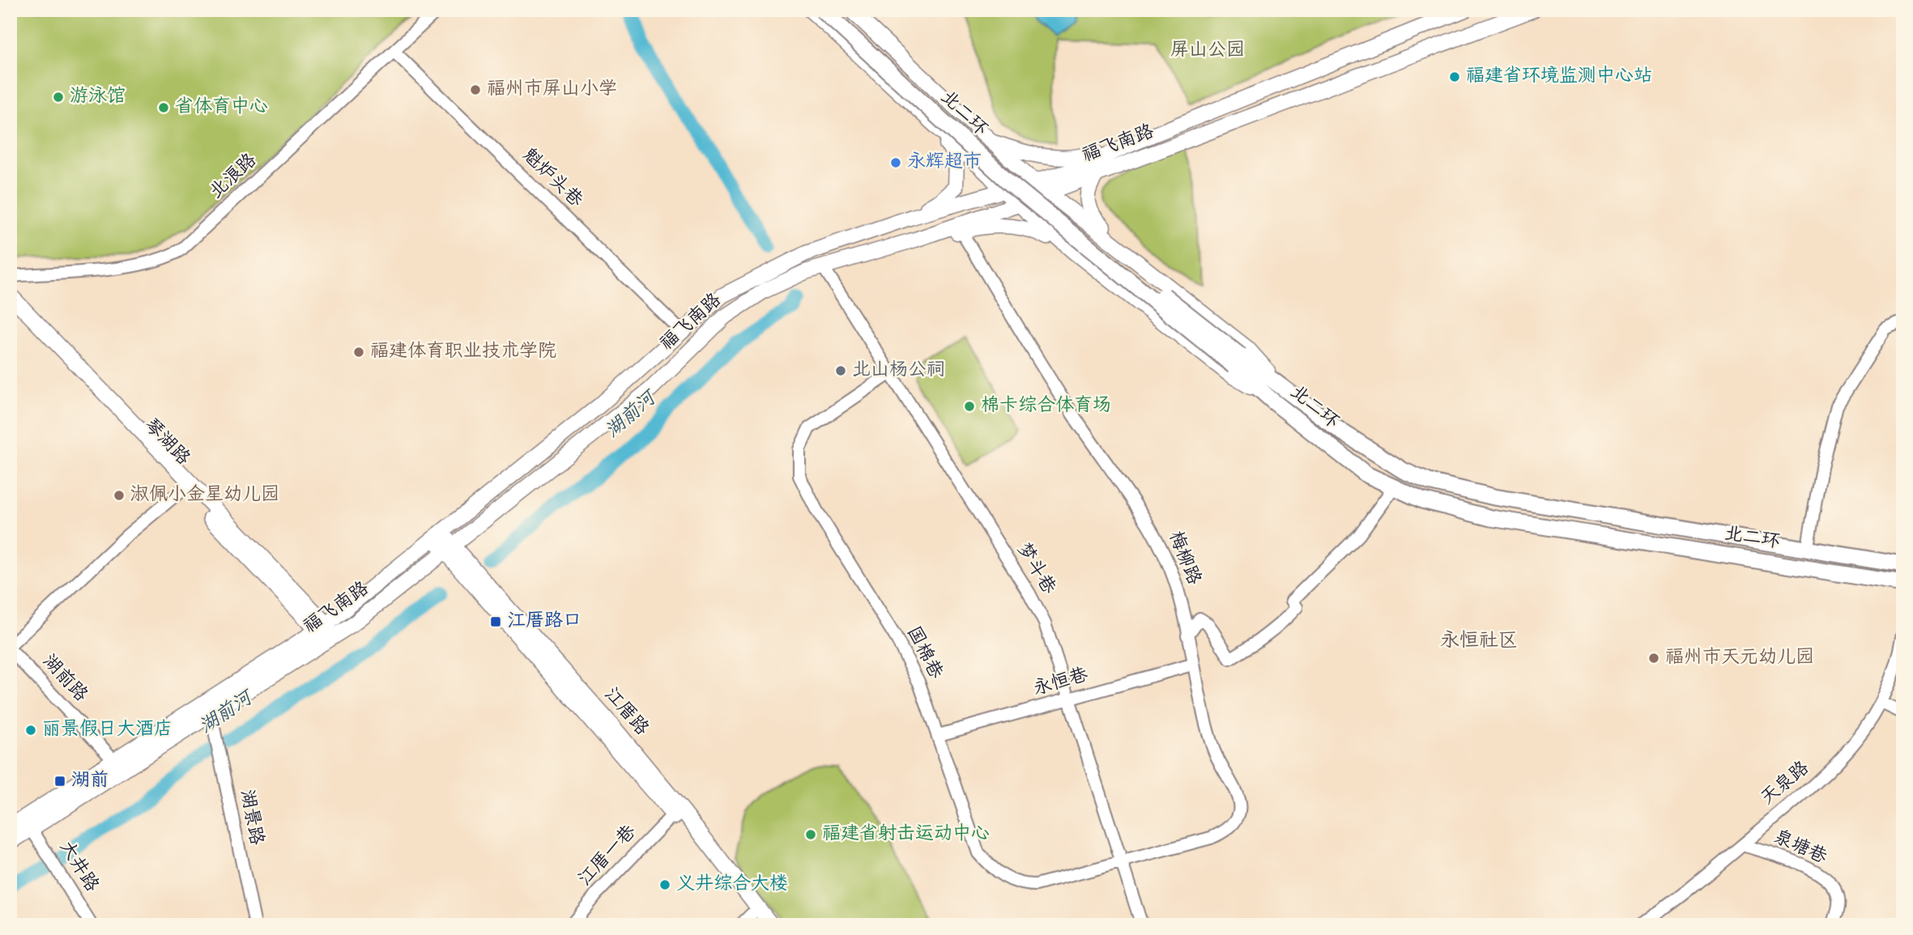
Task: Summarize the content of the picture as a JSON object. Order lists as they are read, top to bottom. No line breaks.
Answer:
{"streets":{"highway":["北二环"],"main road":["福飞南路","琴湖路","江厝路"],"street":["北浪路","魁炉头巷","梅柳路","梦斗巷","国棉巷","湖前路","永恒巷","天泉路","湖景路","泉塘巷","江厝一巷","大井路"]},"crossings":[["福飞南路","魁炉头巷"],["福飞南路","琴湖路"],["福飞南路","梦斗巷"],["福飞南路","湖前路"],["福飞南路","江厝路"],["福飞南路","湖景路"],["福飞南路","大井路"],["北浪路","魁炉头巷"],["梅柳路","梦斗巷"],["梅柳路","国棉巷"],["梅柳路","永恒巷"],["梦斗巷","国棉巷"],["梦斗巷","永恒巷"],["国棉巷","永恒巷"],["江厝路","江厝一巷"],["天泉路","泉塘巷"]],"districts":["永恒社区"],"water":["湖前河"],"parks":["屏山公园"],"places":{"other":["福建省环境监测中心站","福州市屏山小学","游泳馆","省体育中心","永辉超市","福建体育职业技术学院","北山杨公祠","棉卡综合体育场","淑佩小金星幼儿园","福州市天元幼儿园","丽景假日大酒店","福建省射击运动中心","义井综合大楼"],"transit":["江厝路口","湖前"]}}
